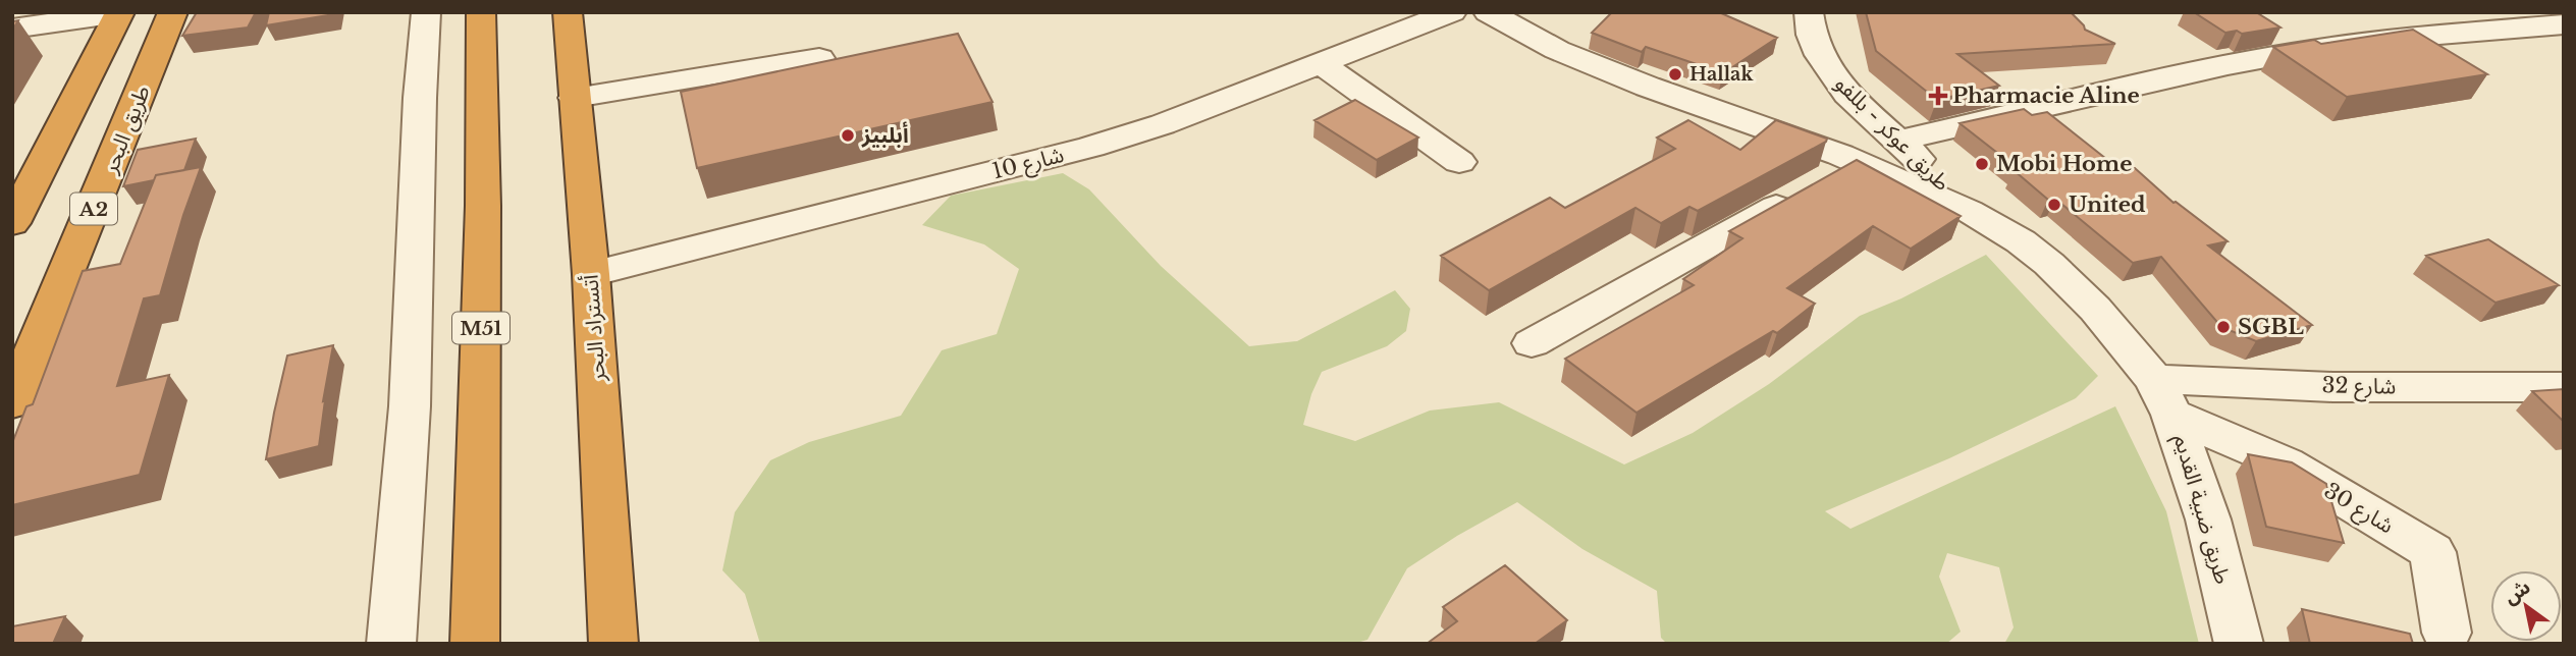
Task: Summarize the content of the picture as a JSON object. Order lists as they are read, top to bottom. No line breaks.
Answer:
{"streets":{"highway":["طريق البحر","A2","M51","أتستراد البحر"],"street":["طريق عوكر - بللفو","شارع 10","شارع 32","شارع 30","طريق ضبية القديم"]},"crossings":[["شارع 10","أتستراد البحر"],["شارع 32","شارع 30"],["شارع 32","طريق ضبية القديم"],["شارع 30","طريق ضبية القديم"]],"places":{"other":["Hallak","أبلبيز","Mobi Home","United","SGBL"],"health":["Pharmacie Aline"]},"north":"top left"}
